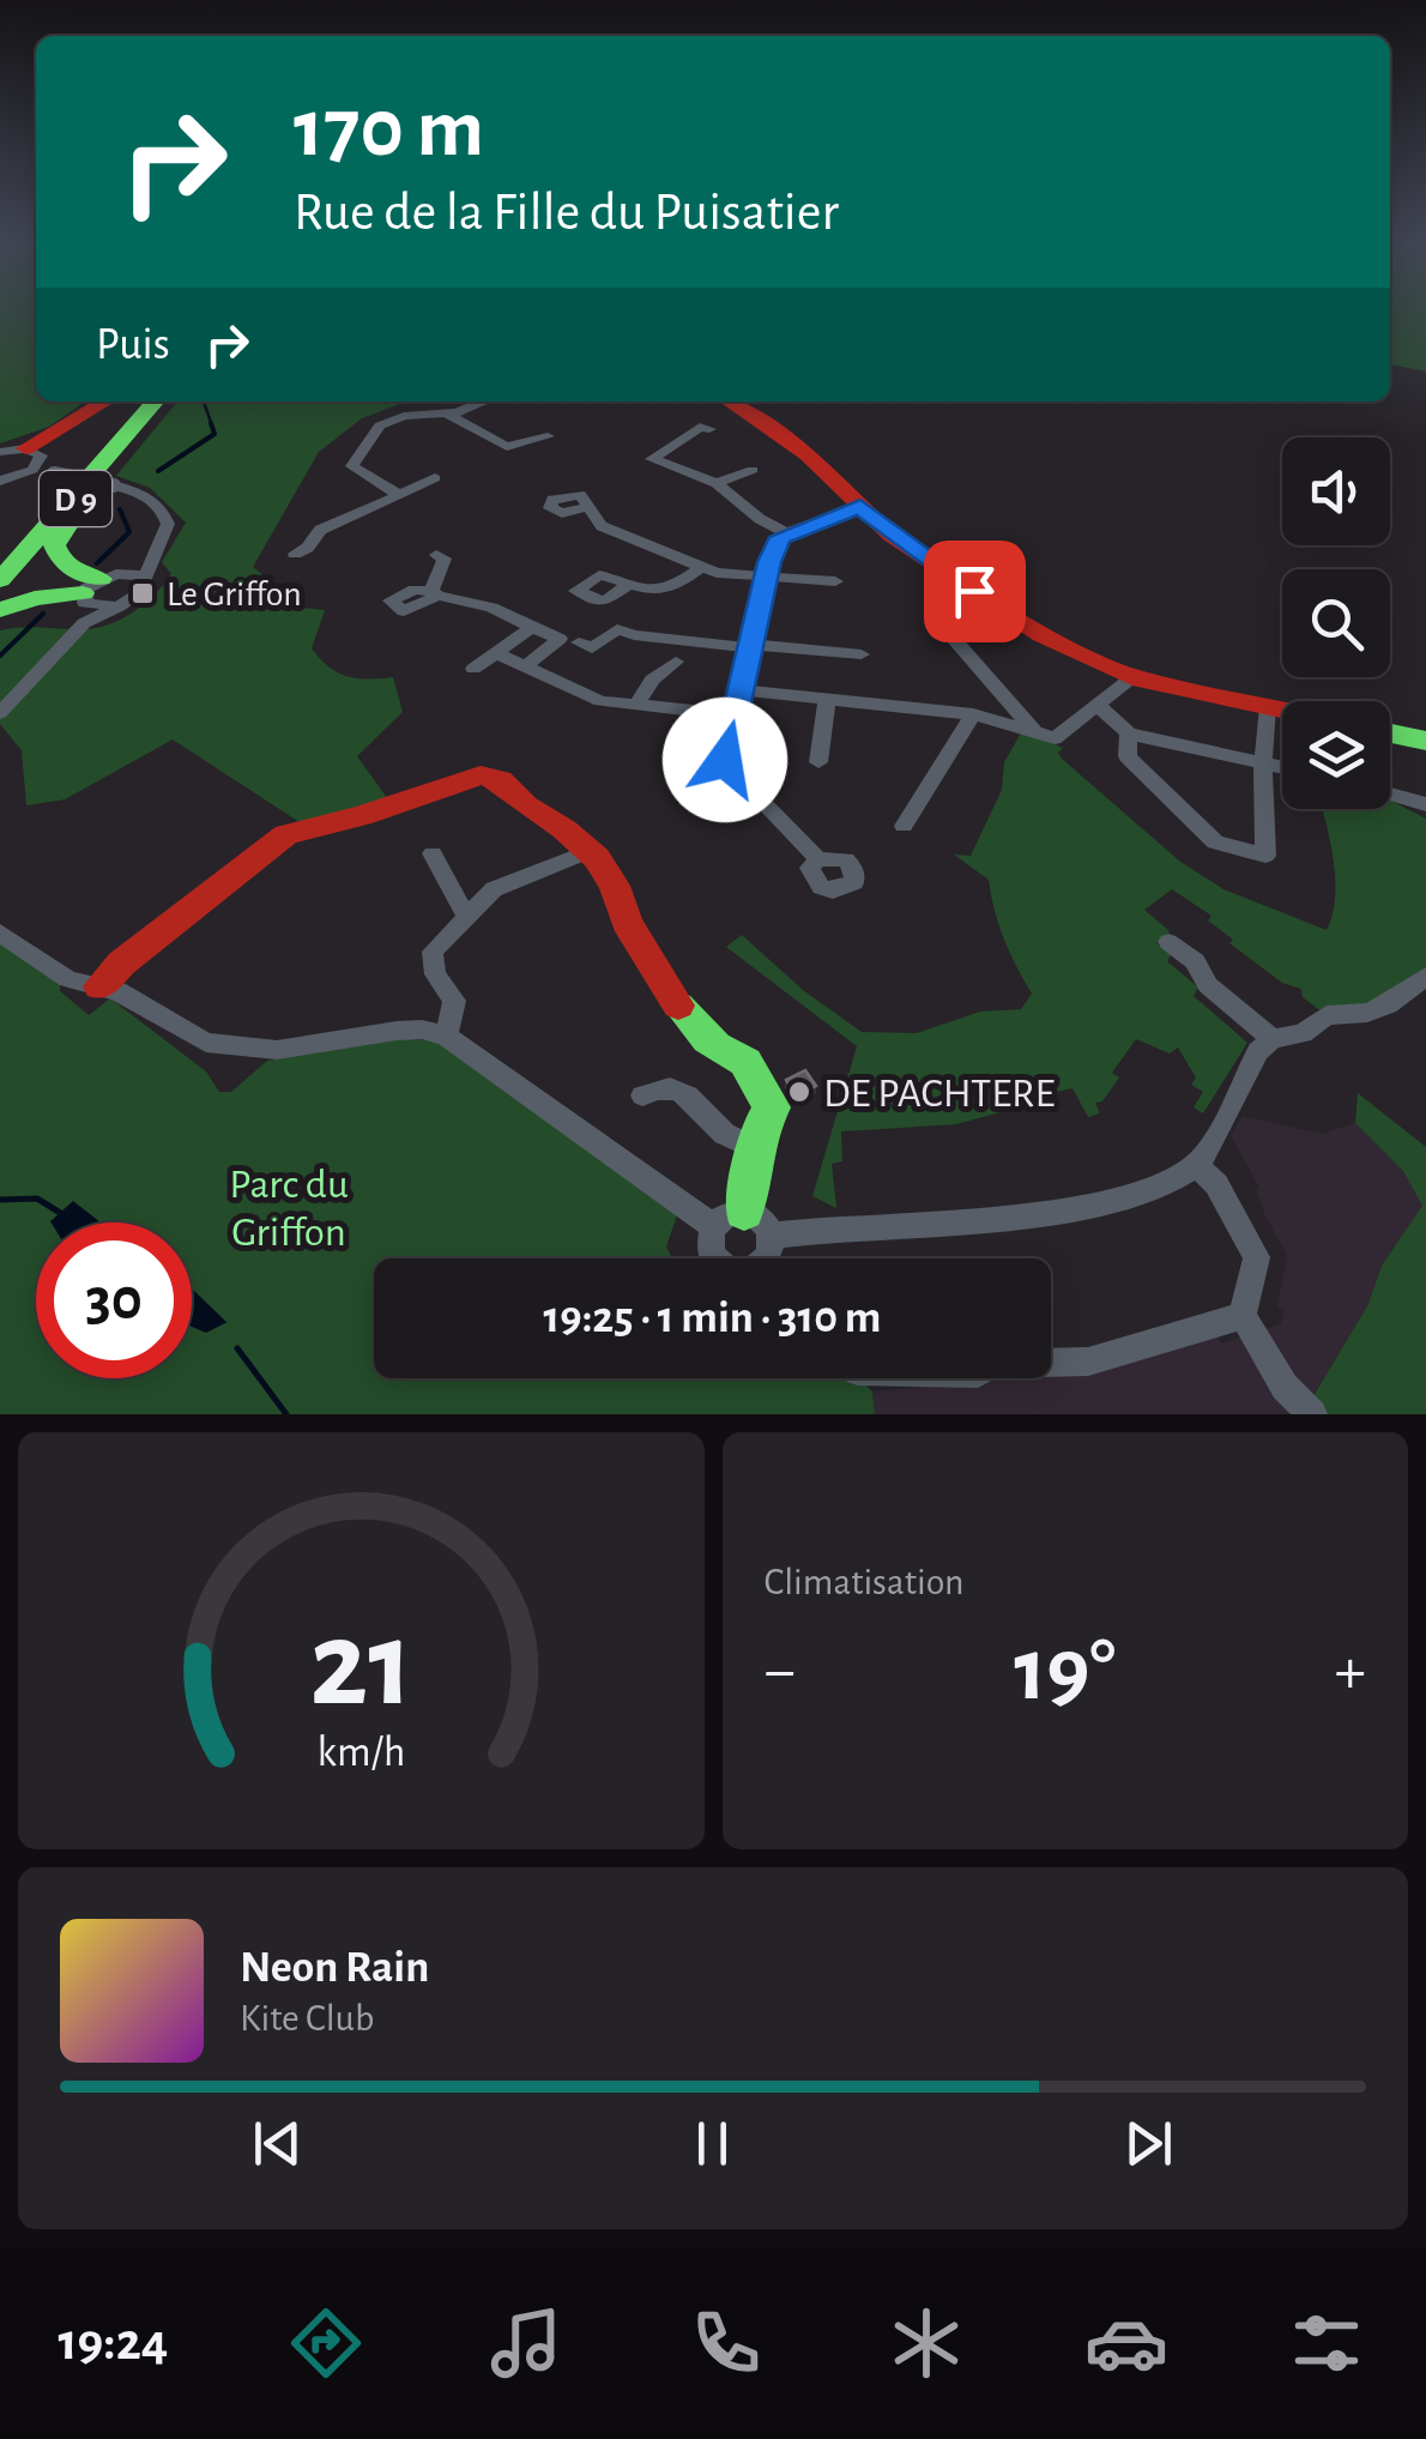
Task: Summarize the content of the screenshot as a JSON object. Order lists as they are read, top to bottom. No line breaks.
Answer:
{"streets":{"main road":["D 9"]},"parks":["Parc du Griffon"],"places":{"transit":["Le Griffon"],"other":["DE PACHTERE"]},"page":{"turn":["170 m","Rue de la Fille du Puisatier"],"then":"Puis","limit":"30","trip":"19:25 · 1 min · 310 m","tile":"Climatisation","heat":["−","19°","+"],"song":["Neon Rain","Kite Club"],"tabs":"19:24","gauge":["21","km/h"]}}
